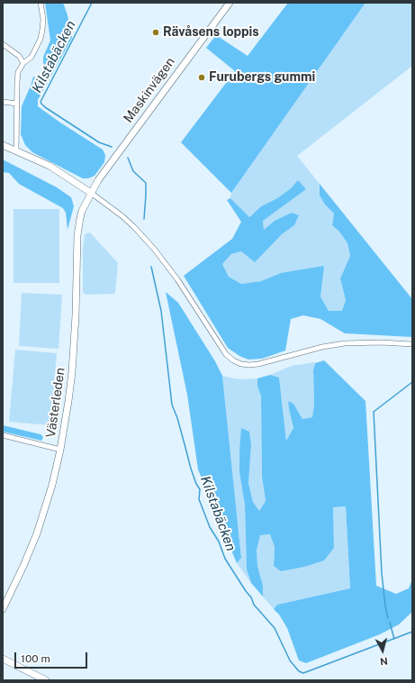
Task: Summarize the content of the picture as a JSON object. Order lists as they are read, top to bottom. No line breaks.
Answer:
{"streets":{"street":["Maskinvägen","Västerleden"]},"crossings":[["Maskinvägen","Västerleden"]],"water":["Kilstabäcken"],"places":["Rävåsens loppis","Furubergs gummi"],"scale_bar":"100 m","north":"bottom"}
